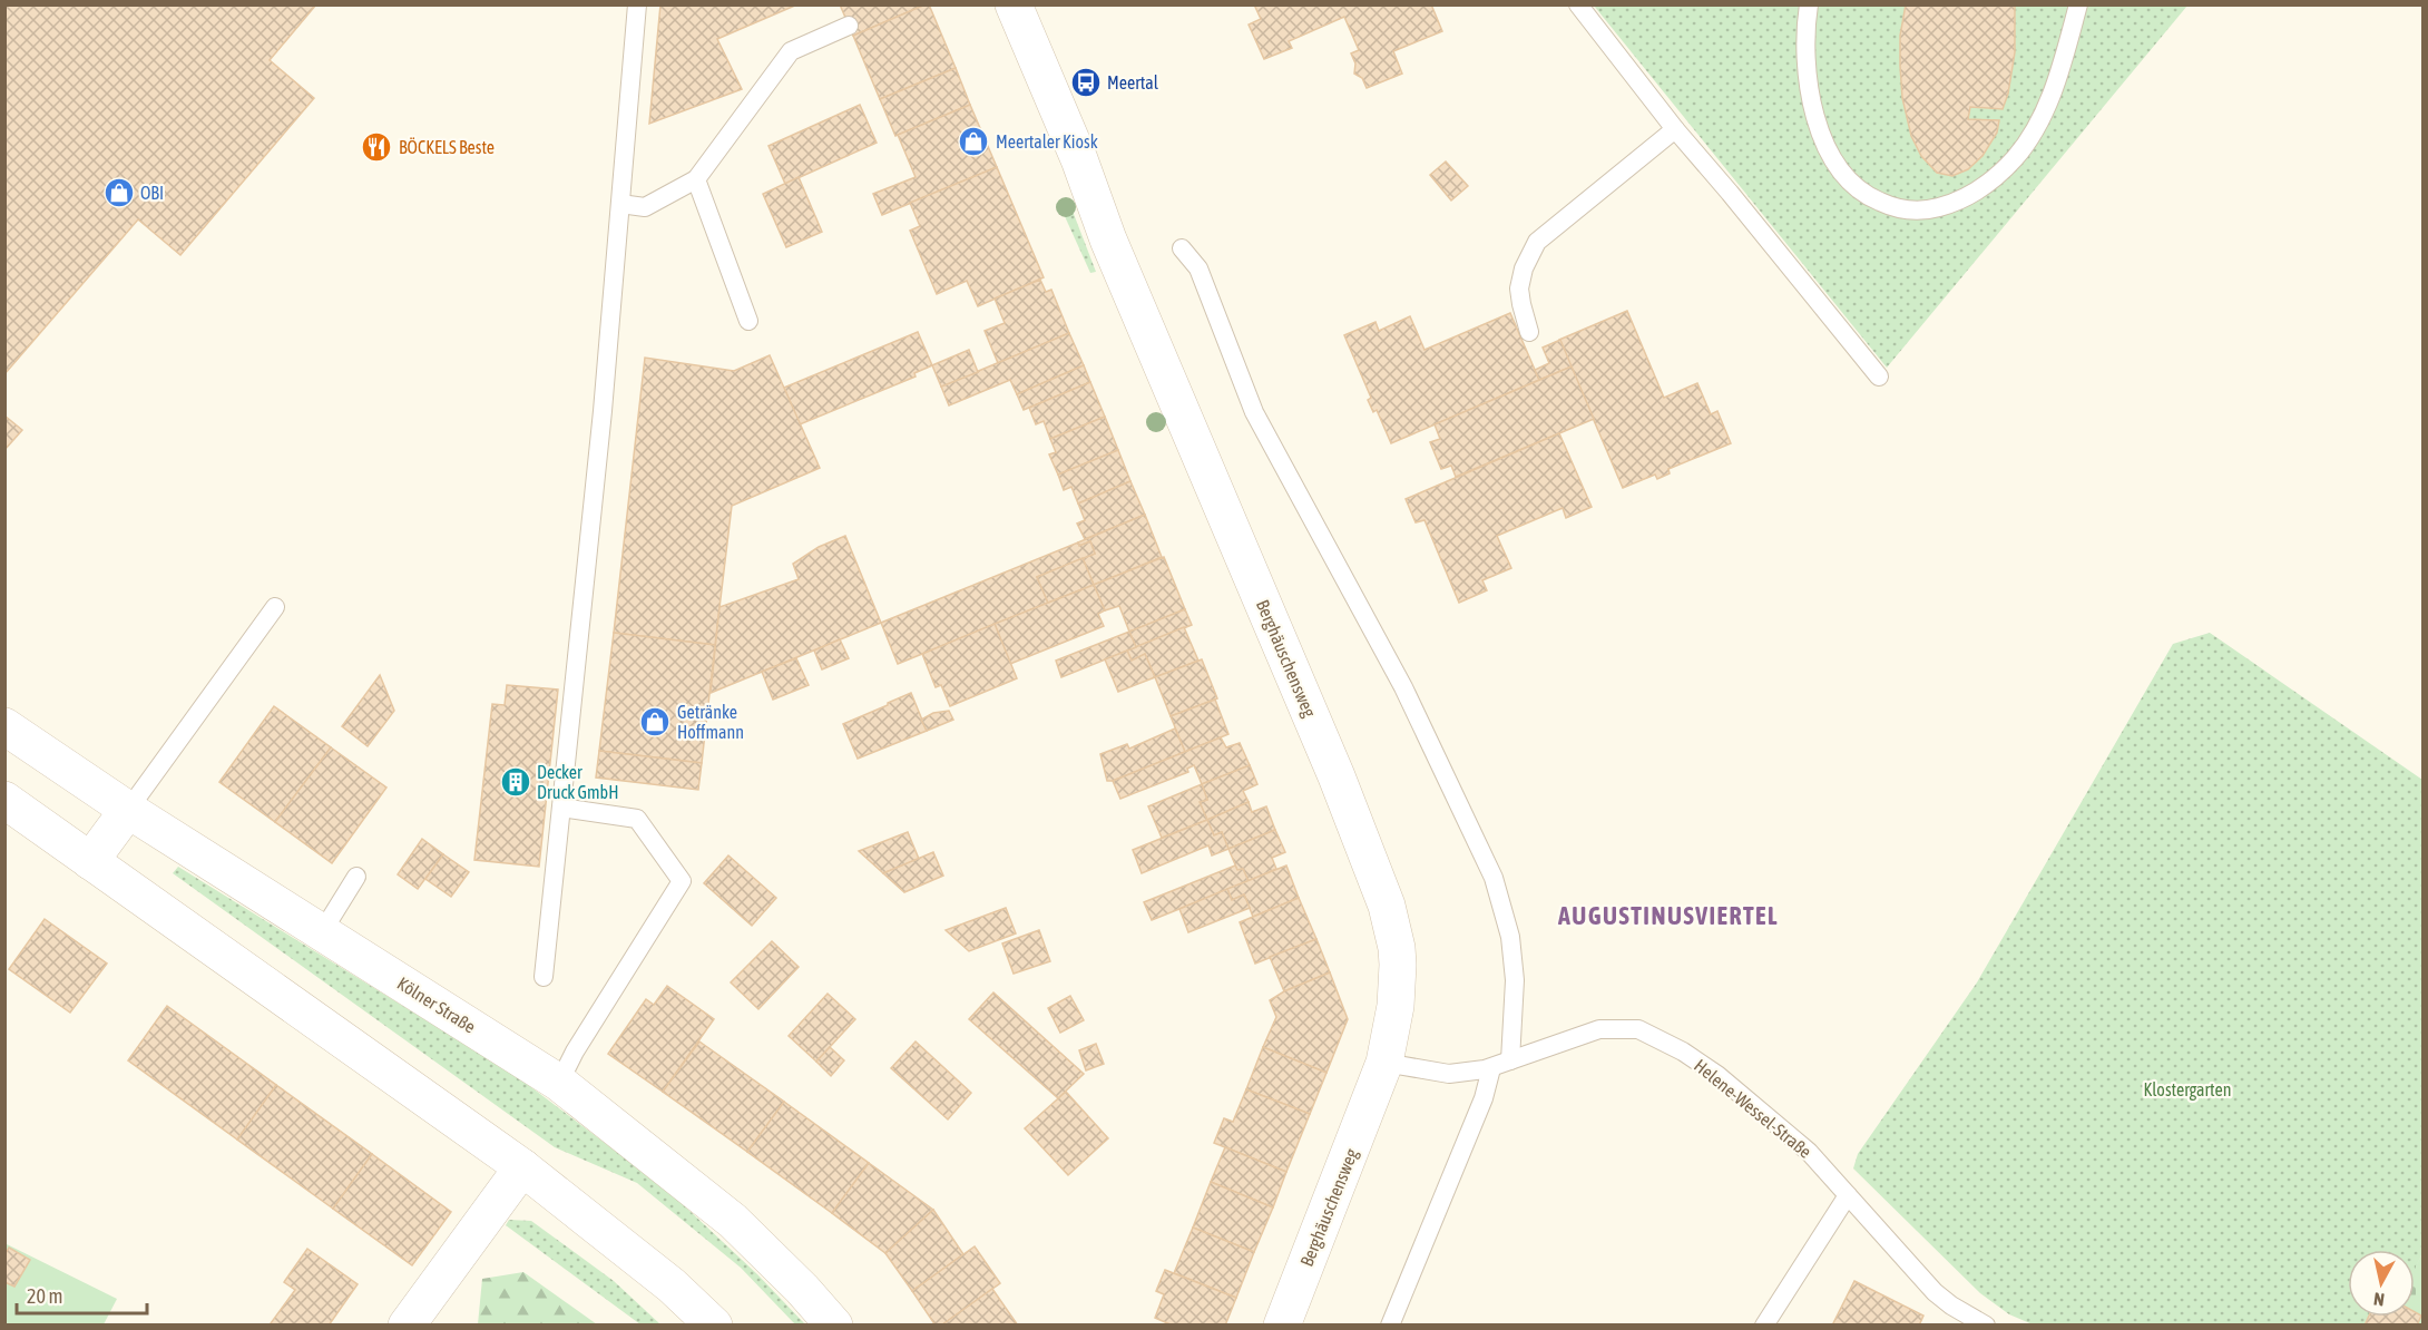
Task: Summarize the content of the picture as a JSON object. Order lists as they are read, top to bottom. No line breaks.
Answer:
{"streets":{"main road":["Berghäuschensweg","Kölner Straße"],"lane":["Helene-Wessel-Straße"]},"crossings":[["Berghäuschensweg","Helene-Wessel-Straße"]],"districts":["AUGUSTINUSVIERTEL"],"parks":["Klostergarten"],"places":{"bus stop":["Meertal"],"shop":["Meertaler Kiosk","OBI","Getränke Hoffmann"],"restaurant":["BÖCKELS Beste"],"building":["Decker Druck GmbH"]},"scale_bar":"20 m","north":"bottom"}
